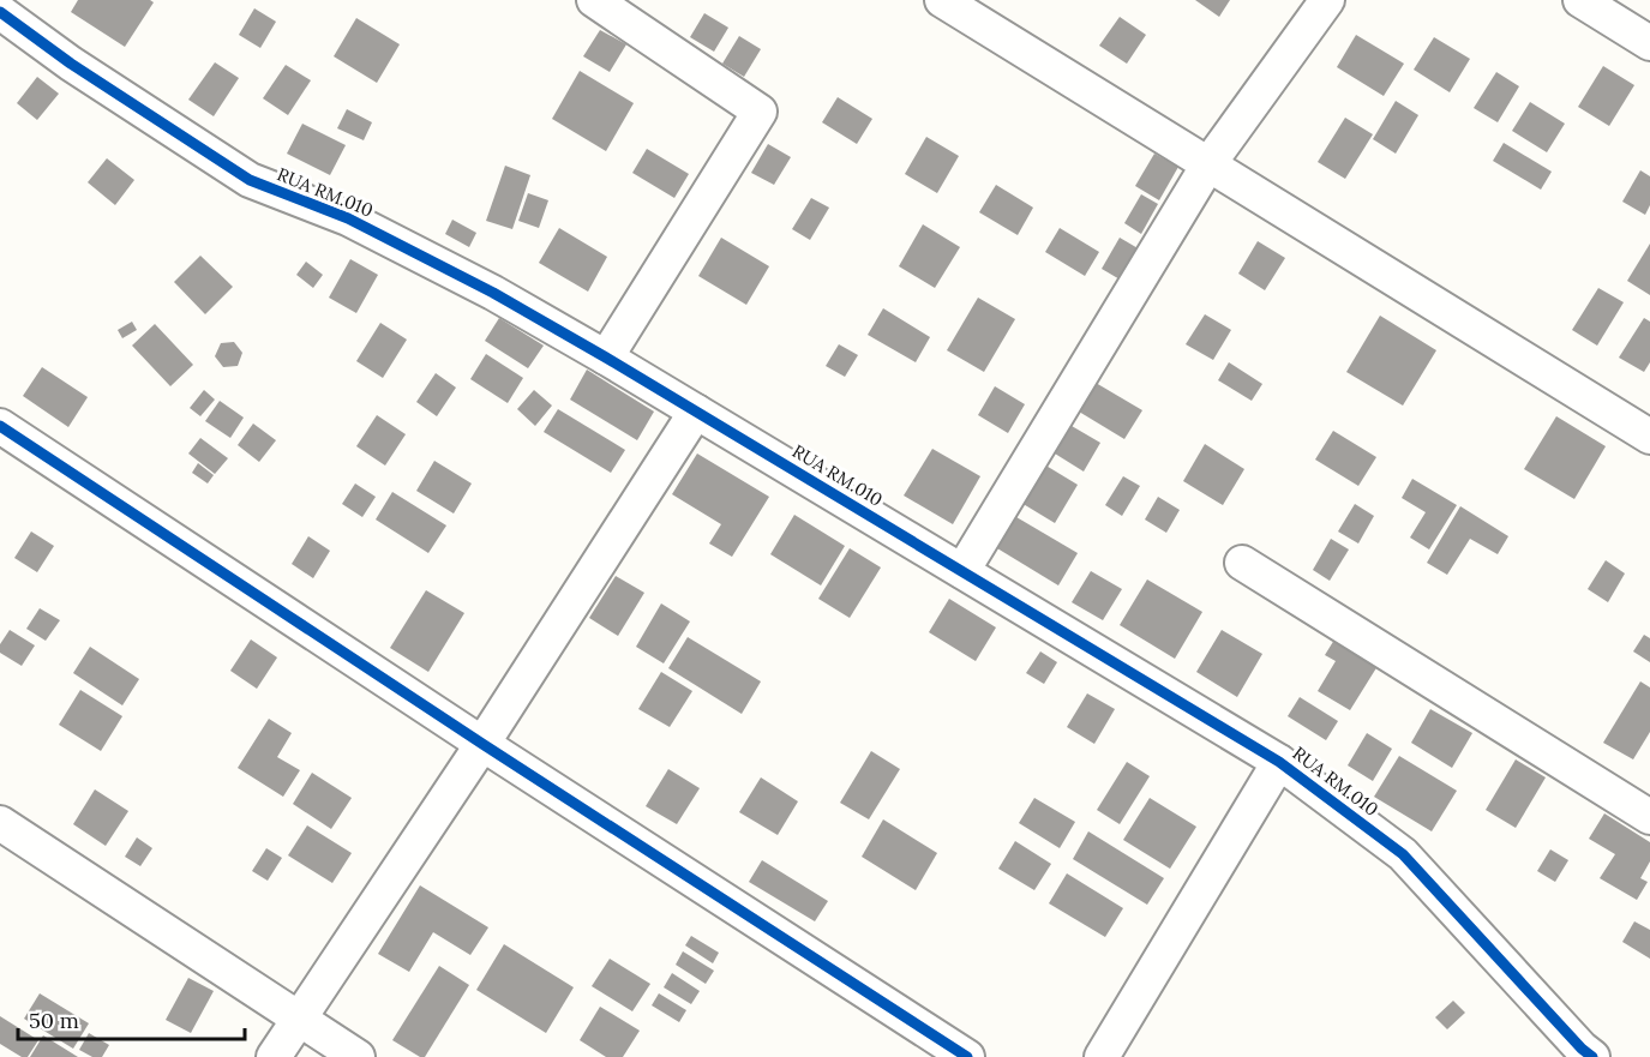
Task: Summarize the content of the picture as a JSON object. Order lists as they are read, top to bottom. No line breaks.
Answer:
{"streets":{"street":["RUA RM.010"]},"scale_bar":"50 m"}
